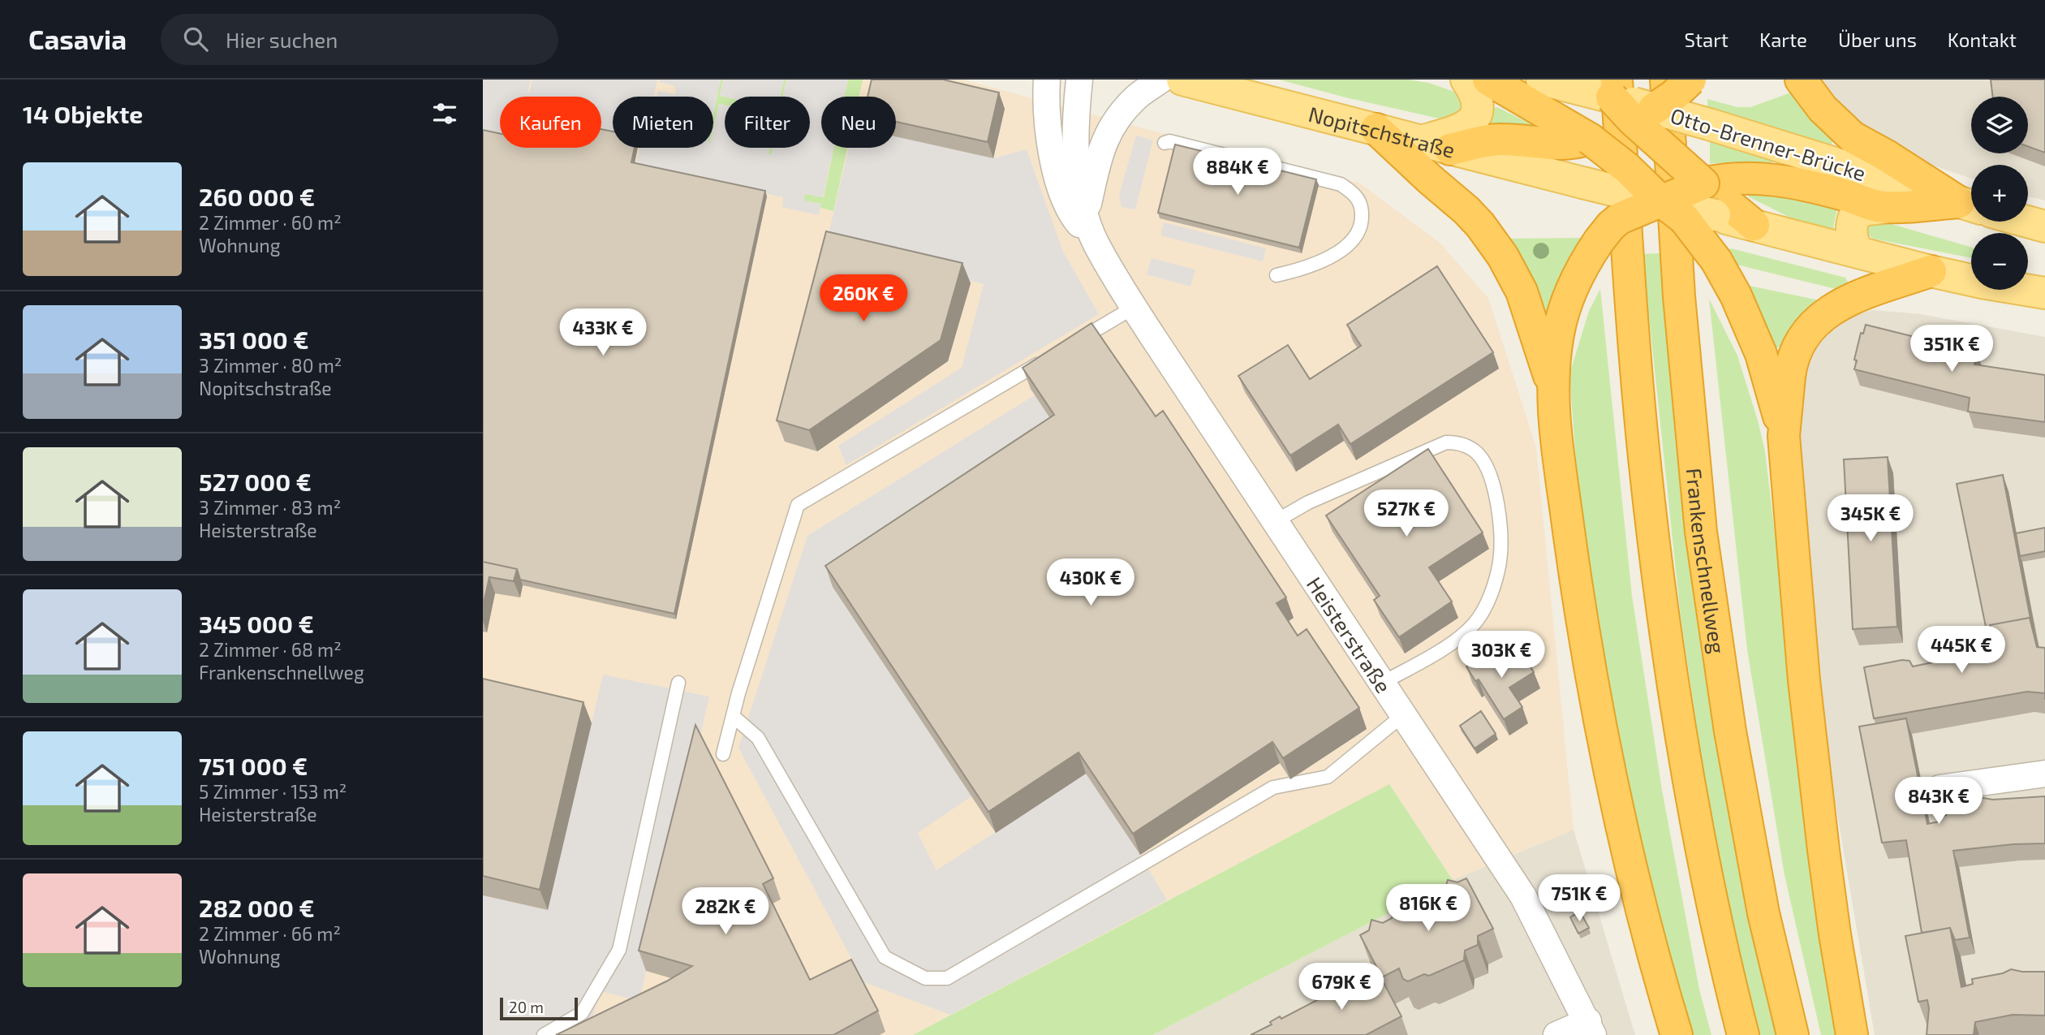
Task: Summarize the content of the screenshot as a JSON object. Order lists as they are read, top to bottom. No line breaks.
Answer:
{"streets":{"highway":["Frankenschnellweg"],"main road":["Nopitschstraße","Otto-Brenner-Brücke"],"street":["Heisterstraße"]},"scale_bar":"20 m","page":{"header":"Casavia","search":"Hier suchen","nav":["Start","Karte","Über uns","Kontakt"],"heading":"14 Objekte","map_buttons":["+","−"],"chip":["Kaufen","Mieten","Filter","Neu"],"list":[{"name":"260 000 €","note":"2 Zimmer · 60 m² · Wohnung"},{"name":"351 000 €","note":"3 Zimmer · 80 m² · Nopitschstraße"},{"name":"527 000 €","note":"3 Zimmer · 83 m² · Heisterstraße"},{"name":"345 000 €","note":"2 Zimmer · 68 m² · Frankenschnellweg"},{"name":"751 000 €","note":"5 Zimmer · 153 m² · Heisterstraße"},{"name":"282 000 €","note":"2 Zimmer · 66 m² · Wohnung"}],"price":["884K €","260K €","433K €","351K €","527K €","345K €","430K €","445K €","303K €","843K €","751K €","816K €","282K €","679K €"],"scale":"20 m"}}
